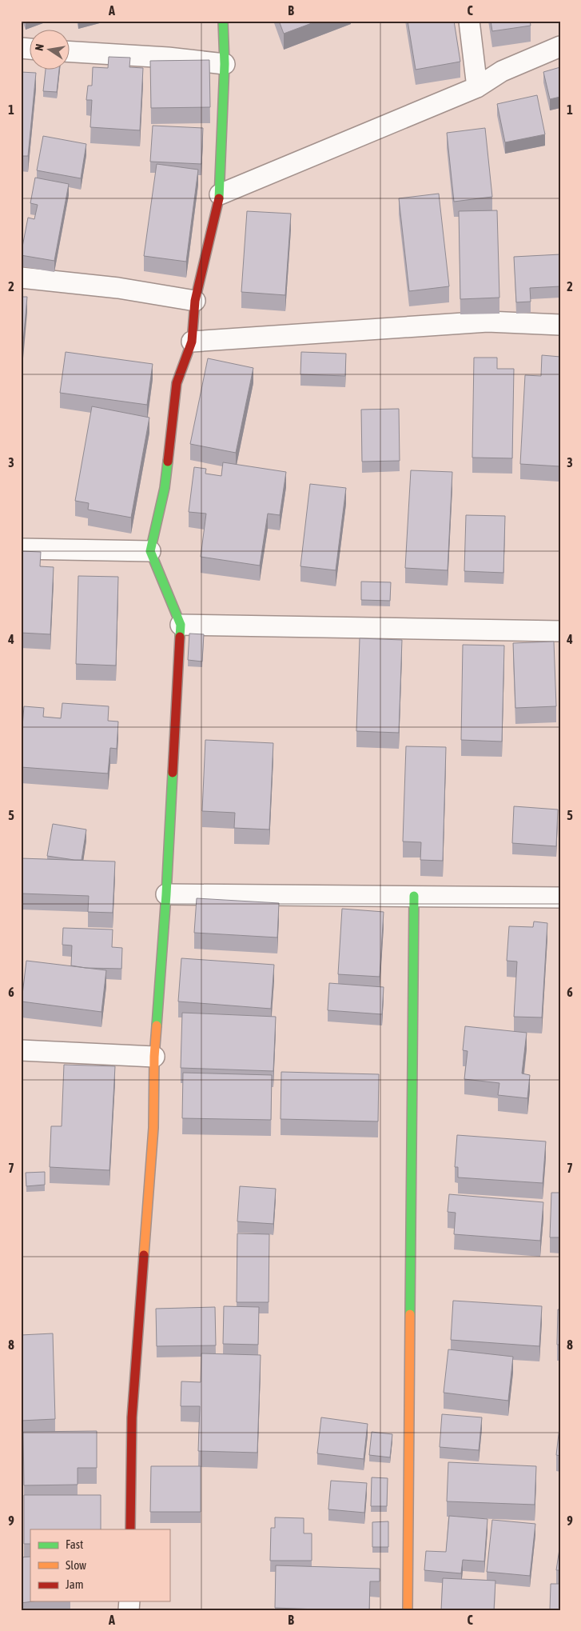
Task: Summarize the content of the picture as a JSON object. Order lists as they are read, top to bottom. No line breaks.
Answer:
{"legend":["Fast","Slow","Jam"],"north":"left","grid":{"columns":["A","B","C"],"rows":["1","2","3","4","5","6","7","8","9"]}}
